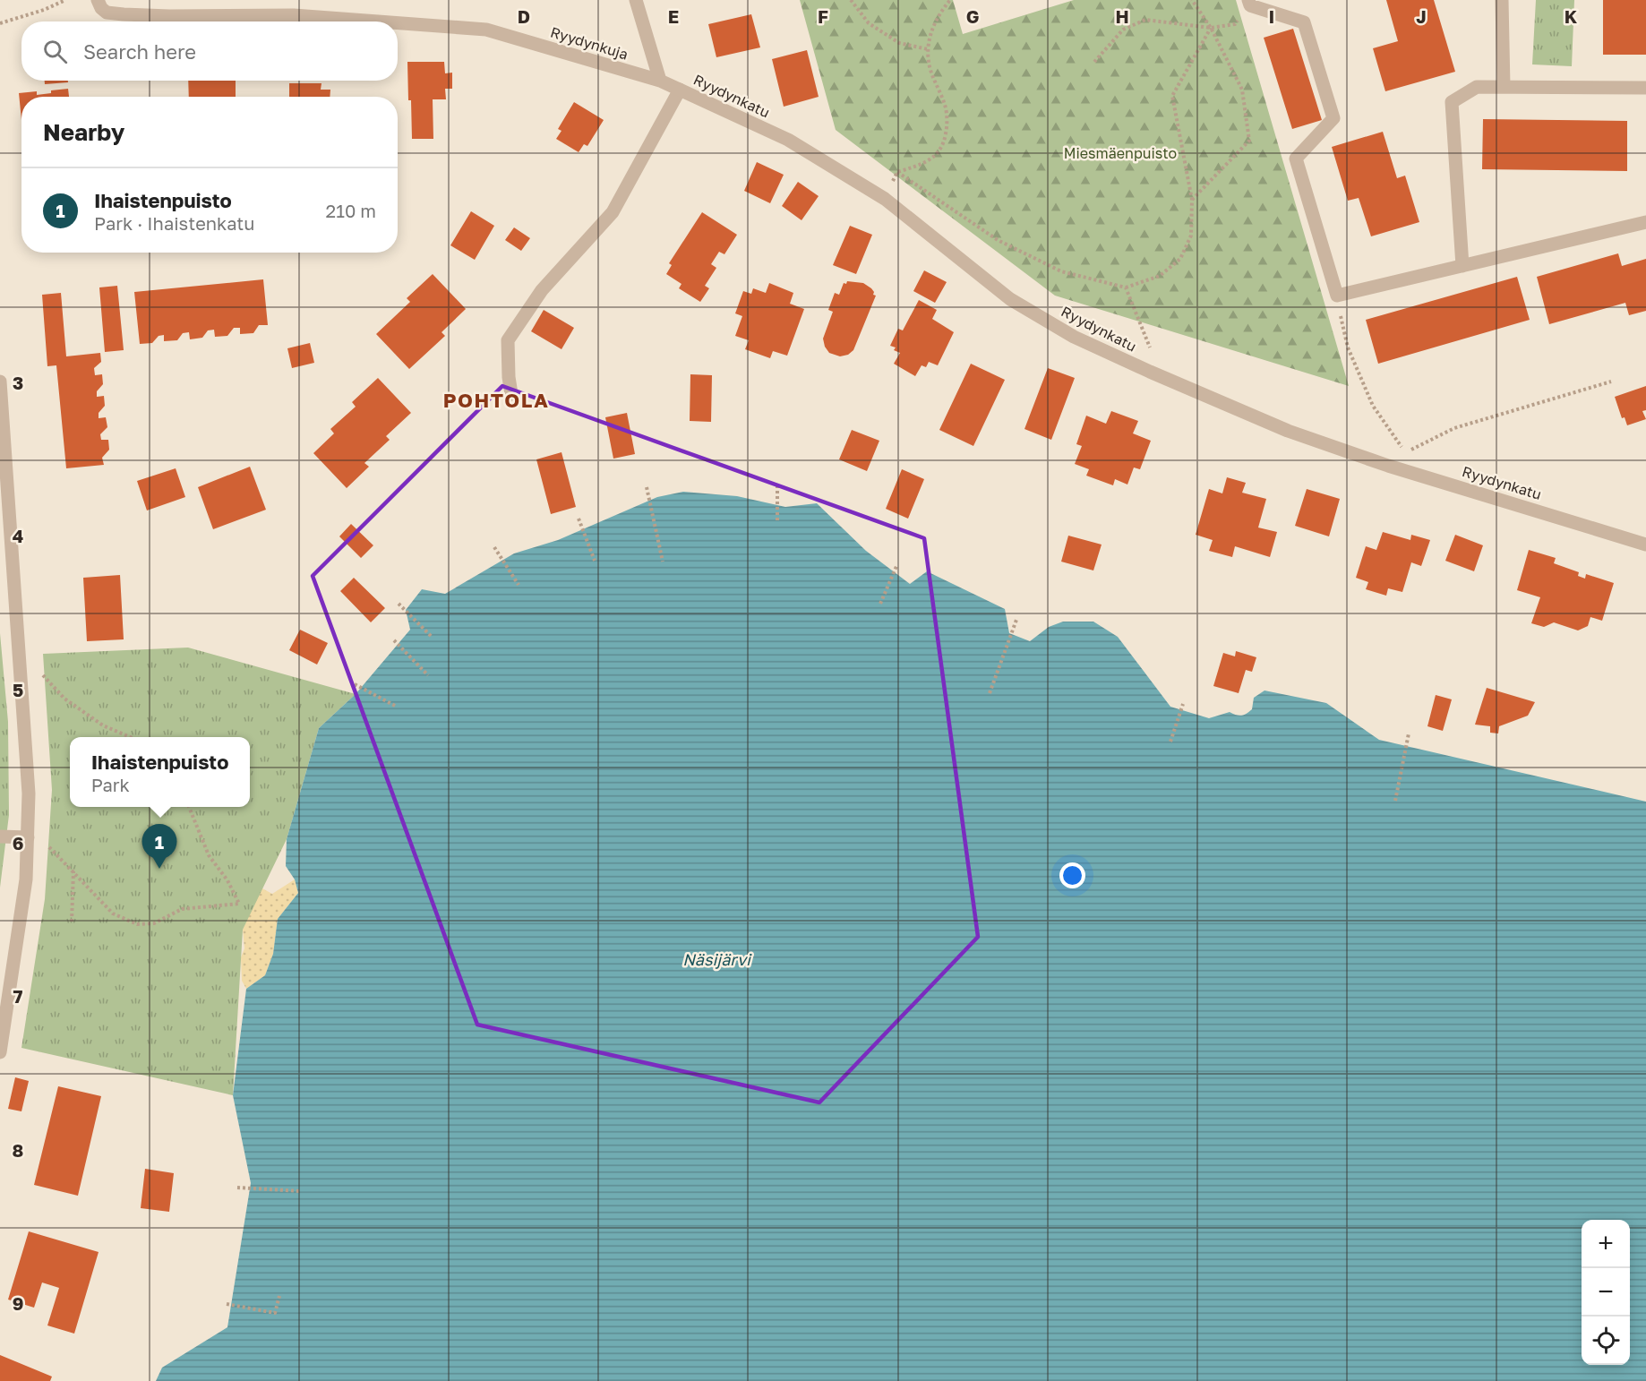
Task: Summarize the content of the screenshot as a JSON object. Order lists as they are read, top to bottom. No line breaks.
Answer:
{"streets":{"street":["Ryydynkuja","Ryydynkatu"]},"crossings":[["Ryydynkuja","Ryydynkatu"]],"districts":["POHTOLA"],"water":["Näsijärvi"],"parks":["Miesmäenpuisto"],"page":{"search":"Search here","heading":"Nearby","list":[{"mark":"1","name":"Ihaistenpuisto","note":"Park · Ihaistenkatu","value":"210 m"}],"popup":["Ihaistenpuisto","Park"],"pins":"1","map_buttons":["+","−"]},"grid":{"columns":["D","E","F","G","H","I","J","K"],"rows":["3","4","5","6","7","8","9"]}}
